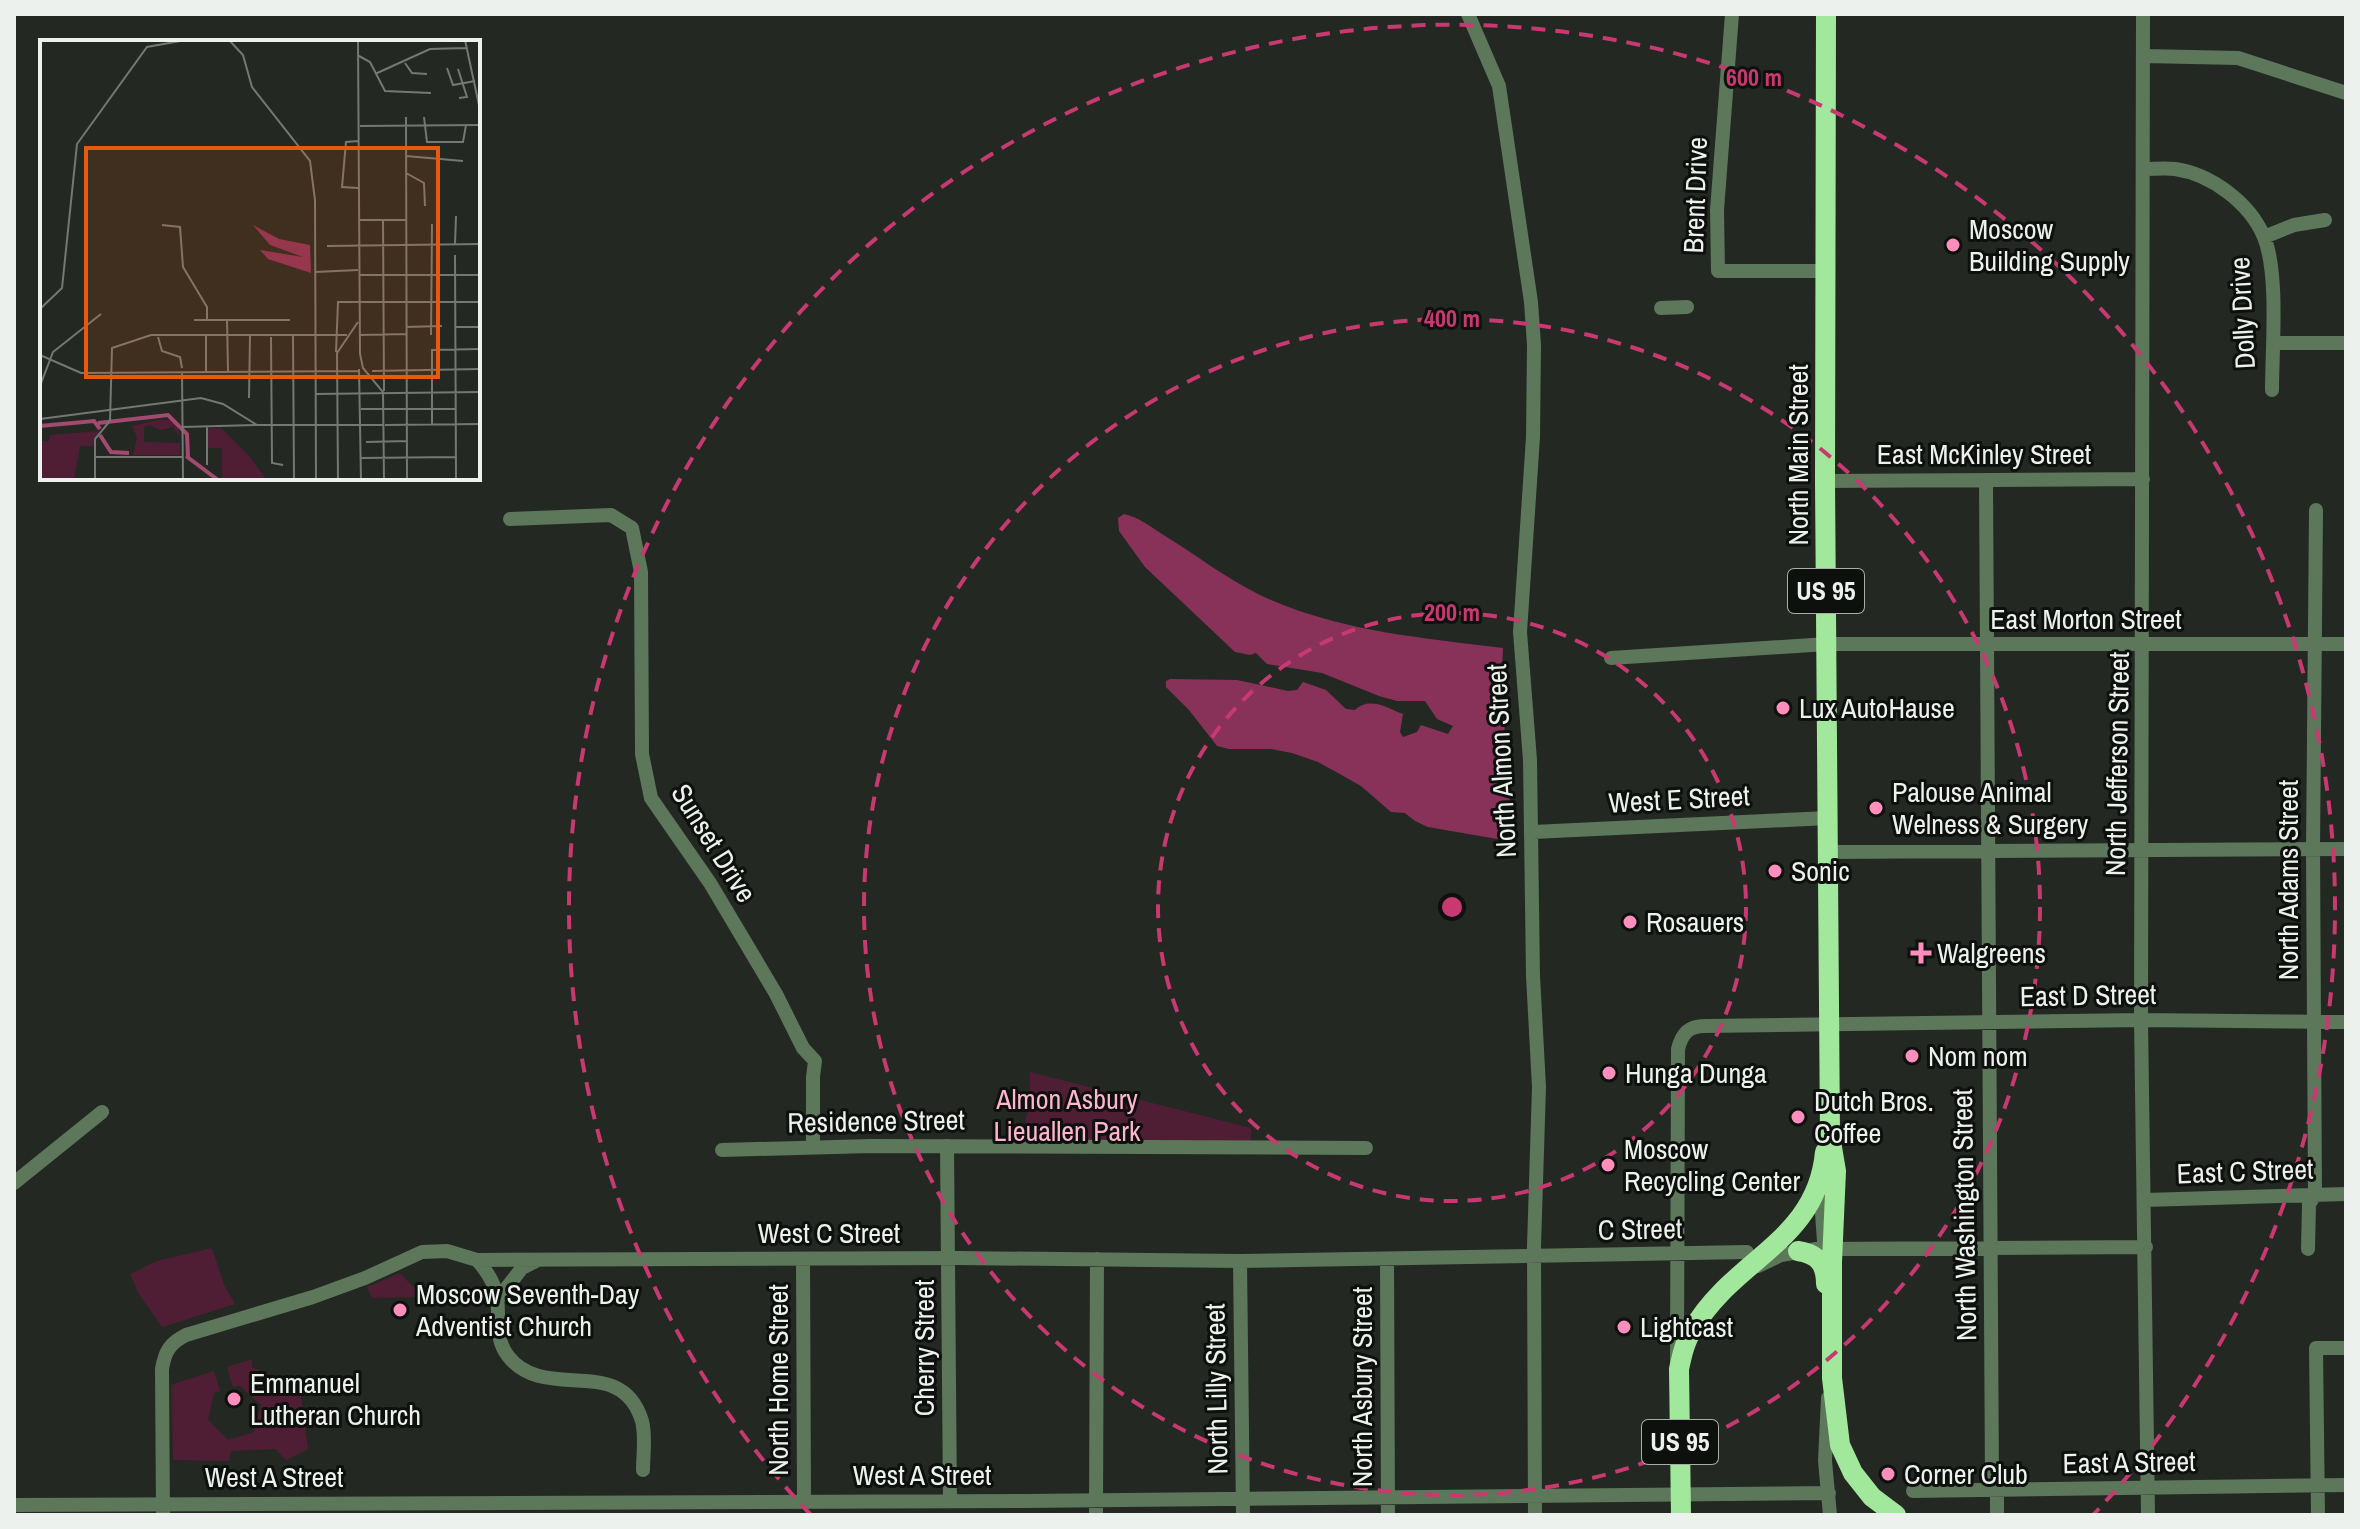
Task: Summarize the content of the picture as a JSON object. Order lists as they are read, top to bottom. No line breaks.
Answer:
{"streets":{"highway":["North Main Street","US 95"],"street":["Brent Drive","Dolly Drive","East McKinley Street","East Morton Street","North Almon Street","North Jefferson Street","West E Street","Sunset Drive","North Adams Street","East D Street","Residence Street","East C Street","North Washington Street","C Street","West C Street","Cherry Street","North Home Street","North Asbury Street","North Lilly Street","East A Street","West A Street"]},"crossings":[["Brent Drive","North Main Street"],["Dolly Drive","North Jefferson Street"],["East McKinley Street","North Main Street"],["East McKinley Street","North Jefferson Street"],["East McKinley Street","North Washington Street"],["North Main Street","US 95"],["North Main Street","East Morton Street"],["North Main Street","West E Street"],["North Main Street","East D Street"],["North Main Street","West A Street"],["US 95","West A Street"],["East Morton Street","North Jefferson Street"],["East Morton Street","North Adams Street"],["East Morton Street","North Washington Street"],["North Almon Street","West E Street"],["North Almon Street","C Street"],["North Almon Street","West C Street"],["North Almon Street","West A Street"],["North Jefferson Street","East D Street"],["North Jefferson Street","East C Street"],["North Jefferson Street","East A Street"],["Sunset Drive","Residence Street"],["North Adams Street","East D Street"],["North Adams Street","East C Street"],["East D Street","North Washington Street"],["East D Street","C Street"],["Residence Street","Cherry Street"],["North Washington Street","East A Street"],["C Street","West C Street"],["West C Street","Cherry Street"],["West C Street","North Home Street"],["West C Street","North Asbury Street"],["West C Street","North Lilly Street"],["West C Street","West A Street"],["Cherry Street","West A Street"],["North Home Street","West A Street"],["North Asbury Street","West A Street"],["North Lilly Street","West A Street"]],"parks":["Almon Asbury Lieuallen Park"],"places":{"other":["Moscow Building Supply","Lux AutoHause","Palouse Animal Welness & Surgery","Sonic","Rosauers","Nom nom","Hunga Dunga","Dutch Bros. Coffee","Moscow Recycling Center","Moscow Seventh-Day Adventist Church","Lightcast","Emmanuel Lutheran Church","Corner Club"],"health":["Walgreens"]},"rings":["600 m","400 m","200 m"]}
